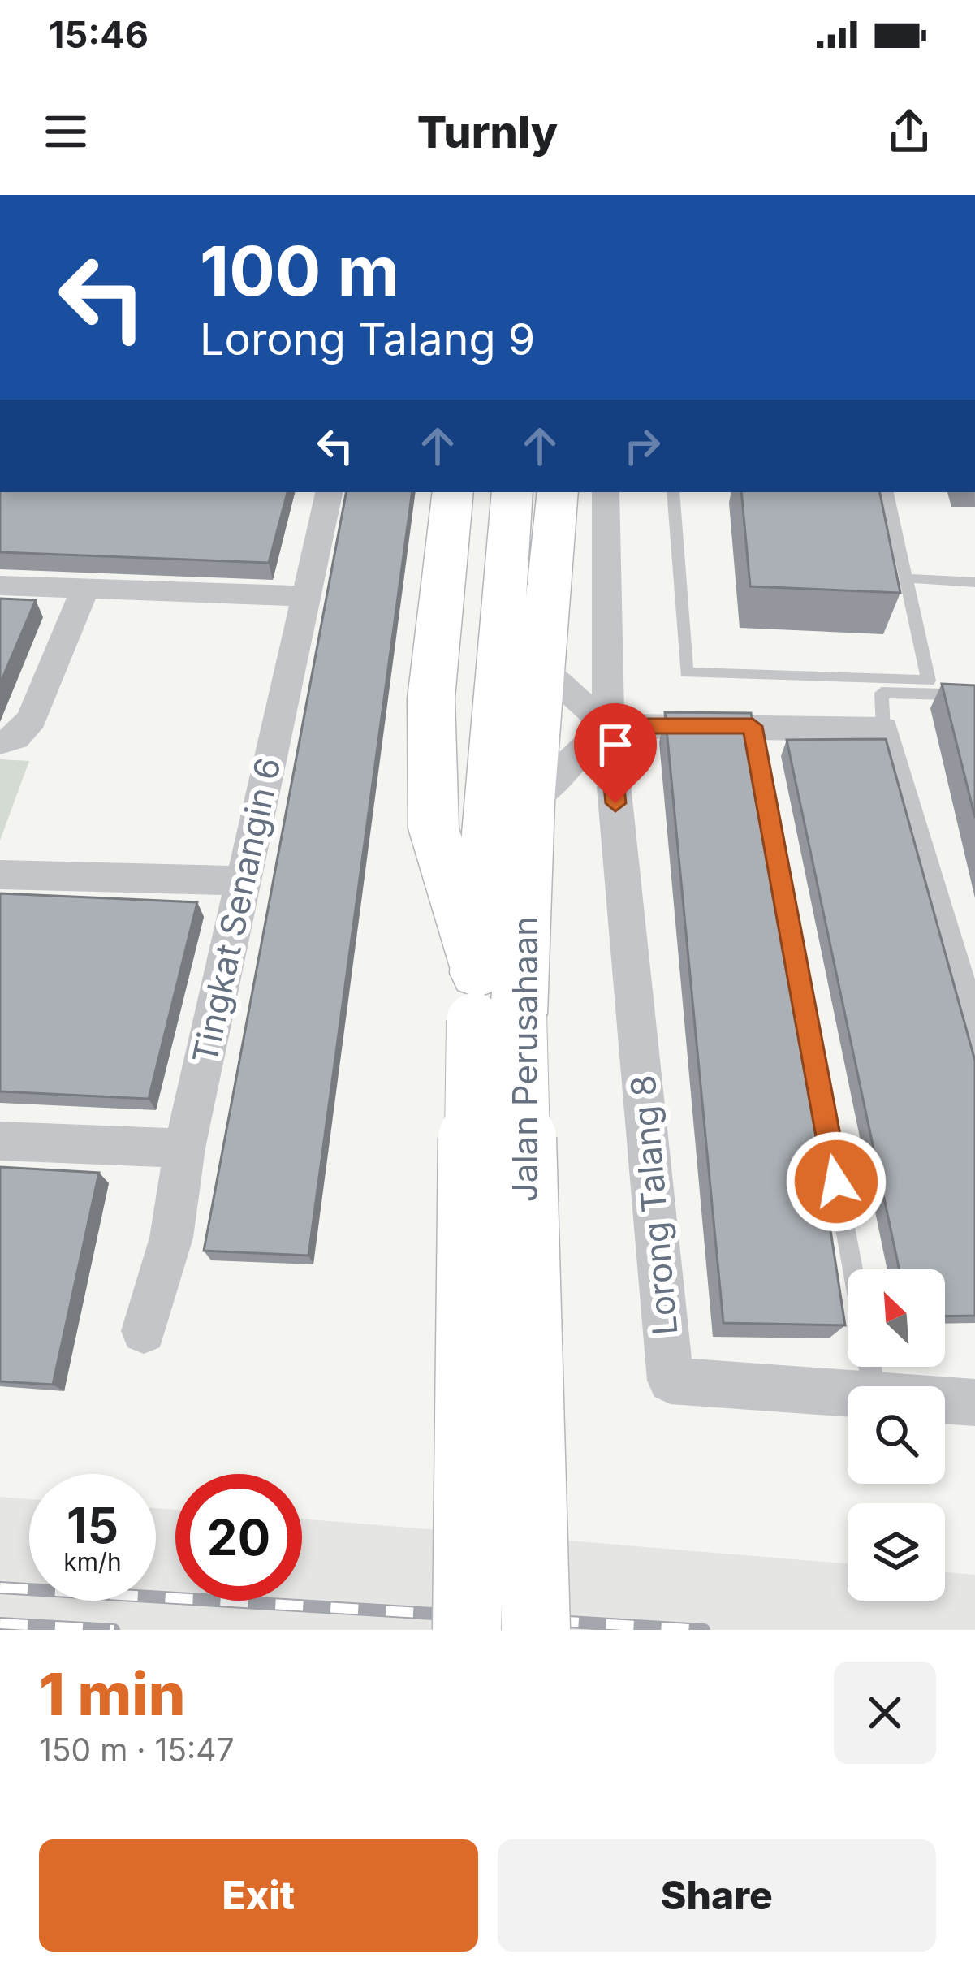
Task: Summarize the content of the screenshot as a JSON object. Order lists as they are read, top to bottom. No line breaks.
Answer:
{"streets":{"main road":["Jalan Perusahaan"],"street":["Tingkat Senangin 6","Lorong Talang 8"]},"north":"top left","page":{"status":"15:46","header":"Turnly","turn":["100 m","Lorong Talang 9"],"speed":"15 km/h","limit":"20","heading":["1 min","150 m · 15:47"],"buttons":["Exit","Share"]}}
